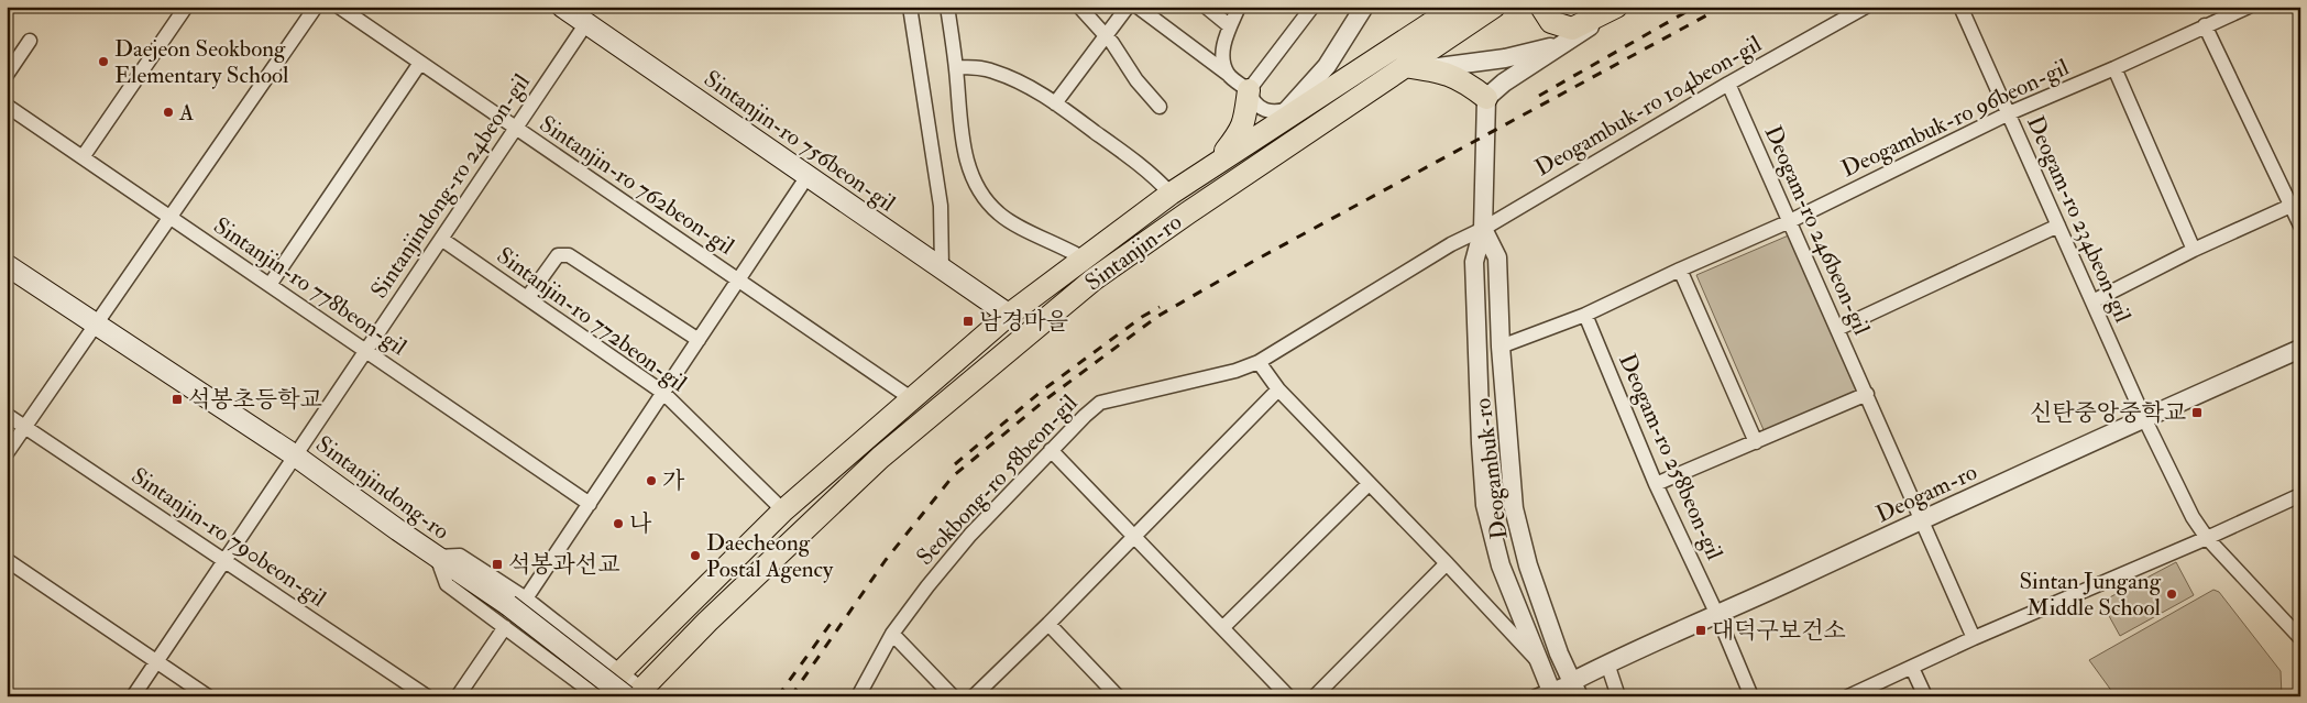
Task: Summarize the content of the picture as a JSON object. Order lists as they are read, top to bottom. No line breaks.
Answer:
{"streets":{"main road":["Sintanjin-ro 756beon-gil","Sintanjin-ro","Sintanjindong-ro"],"street":["Deogambuk-ro 104beon-gil","Deogambuk-ro 96beon-gil","Sintanjin-ro 762beon-gil","Sintanjindong-ro 24beon-gil","Deogam-ro 234beon-gil","Deogam-ro 246beon-gil","Sintanjin-ro 778beon-gil","Sintanjin-ro 772beon-gil","Deogam-ro 258beon-gil","Deogambuk-ro","Seokbong-ro 58beon-gil","Deogam-ro","Sintanjin-ro 790beon-gil"]},"crossings":[["Deogambuk-ro 104beon-gil","Deogam-ro 246beon-gil"],["Deogambuk-ro 104beon-gil","Deogambuk-ro"],["Deogambuk-ro 104beon-gil","Seokbong-ro 58beon-gil"],["Deogambuk-ro 96beon-gil","Deogam-ro 234beon-gil"],["Deogambuk-ro 96beon-gil","Deogam-ro 246beon-gil"],["Deogambuk-ro 96beon-gil","Deogam-ro 258beon-gil"],["Deogambuk-ro 96beon-gil","Deogambuk-ro"],["Sintanjin-ro 756beon-gil","Sintanjindong-ro 24beon-gil"],["Sintanjin-ro 756beon-gil","Sintanjin-ro"],["Sintanjin-ro 762beon-gil","Sintanjindong-ro 24beon-gil"],["Sintanjin-ro 762beon-gil","Sintanjin-ro"],["Sintanjindong-ro 24beon-gil","Sintanjin-ro 778beon-gil"],["Sintanjindong-ro 24beon-gil","Sintanjin-ro 772beon-gil"],["Sintanjindong-ro 24beon-gil","Sintanjindong-ro"],["Sintanjindong-ro 24beon-gil","Sintanjin-ro 790beon-gil"],["Deogam-ro 234beon-gil","Deogam-ro"],["Deogam-ro 246beon-gil","Deogam-ro"],["Sintanjin-ro","Sintanjin-ro 772beon-gil"],["Sintanjin-ro","Sintanjindong-ro"],["Deogam-ro 258beon-gil","Deogam-ro"],["Deogambuk-ro","Seokbong-ro 58beon-gil"],["Deogambuk-ro","Deogam-ro"]],"places":{"other":["Daejeon Seokbong Elementary School","A","가","나","Daecheong Postal Agency","Sintan Jungang Middle School"],"transit":["남경마을","석봉초등학교","신탄중앙중학교","석봉과선교","대덕구보건소"]}}
